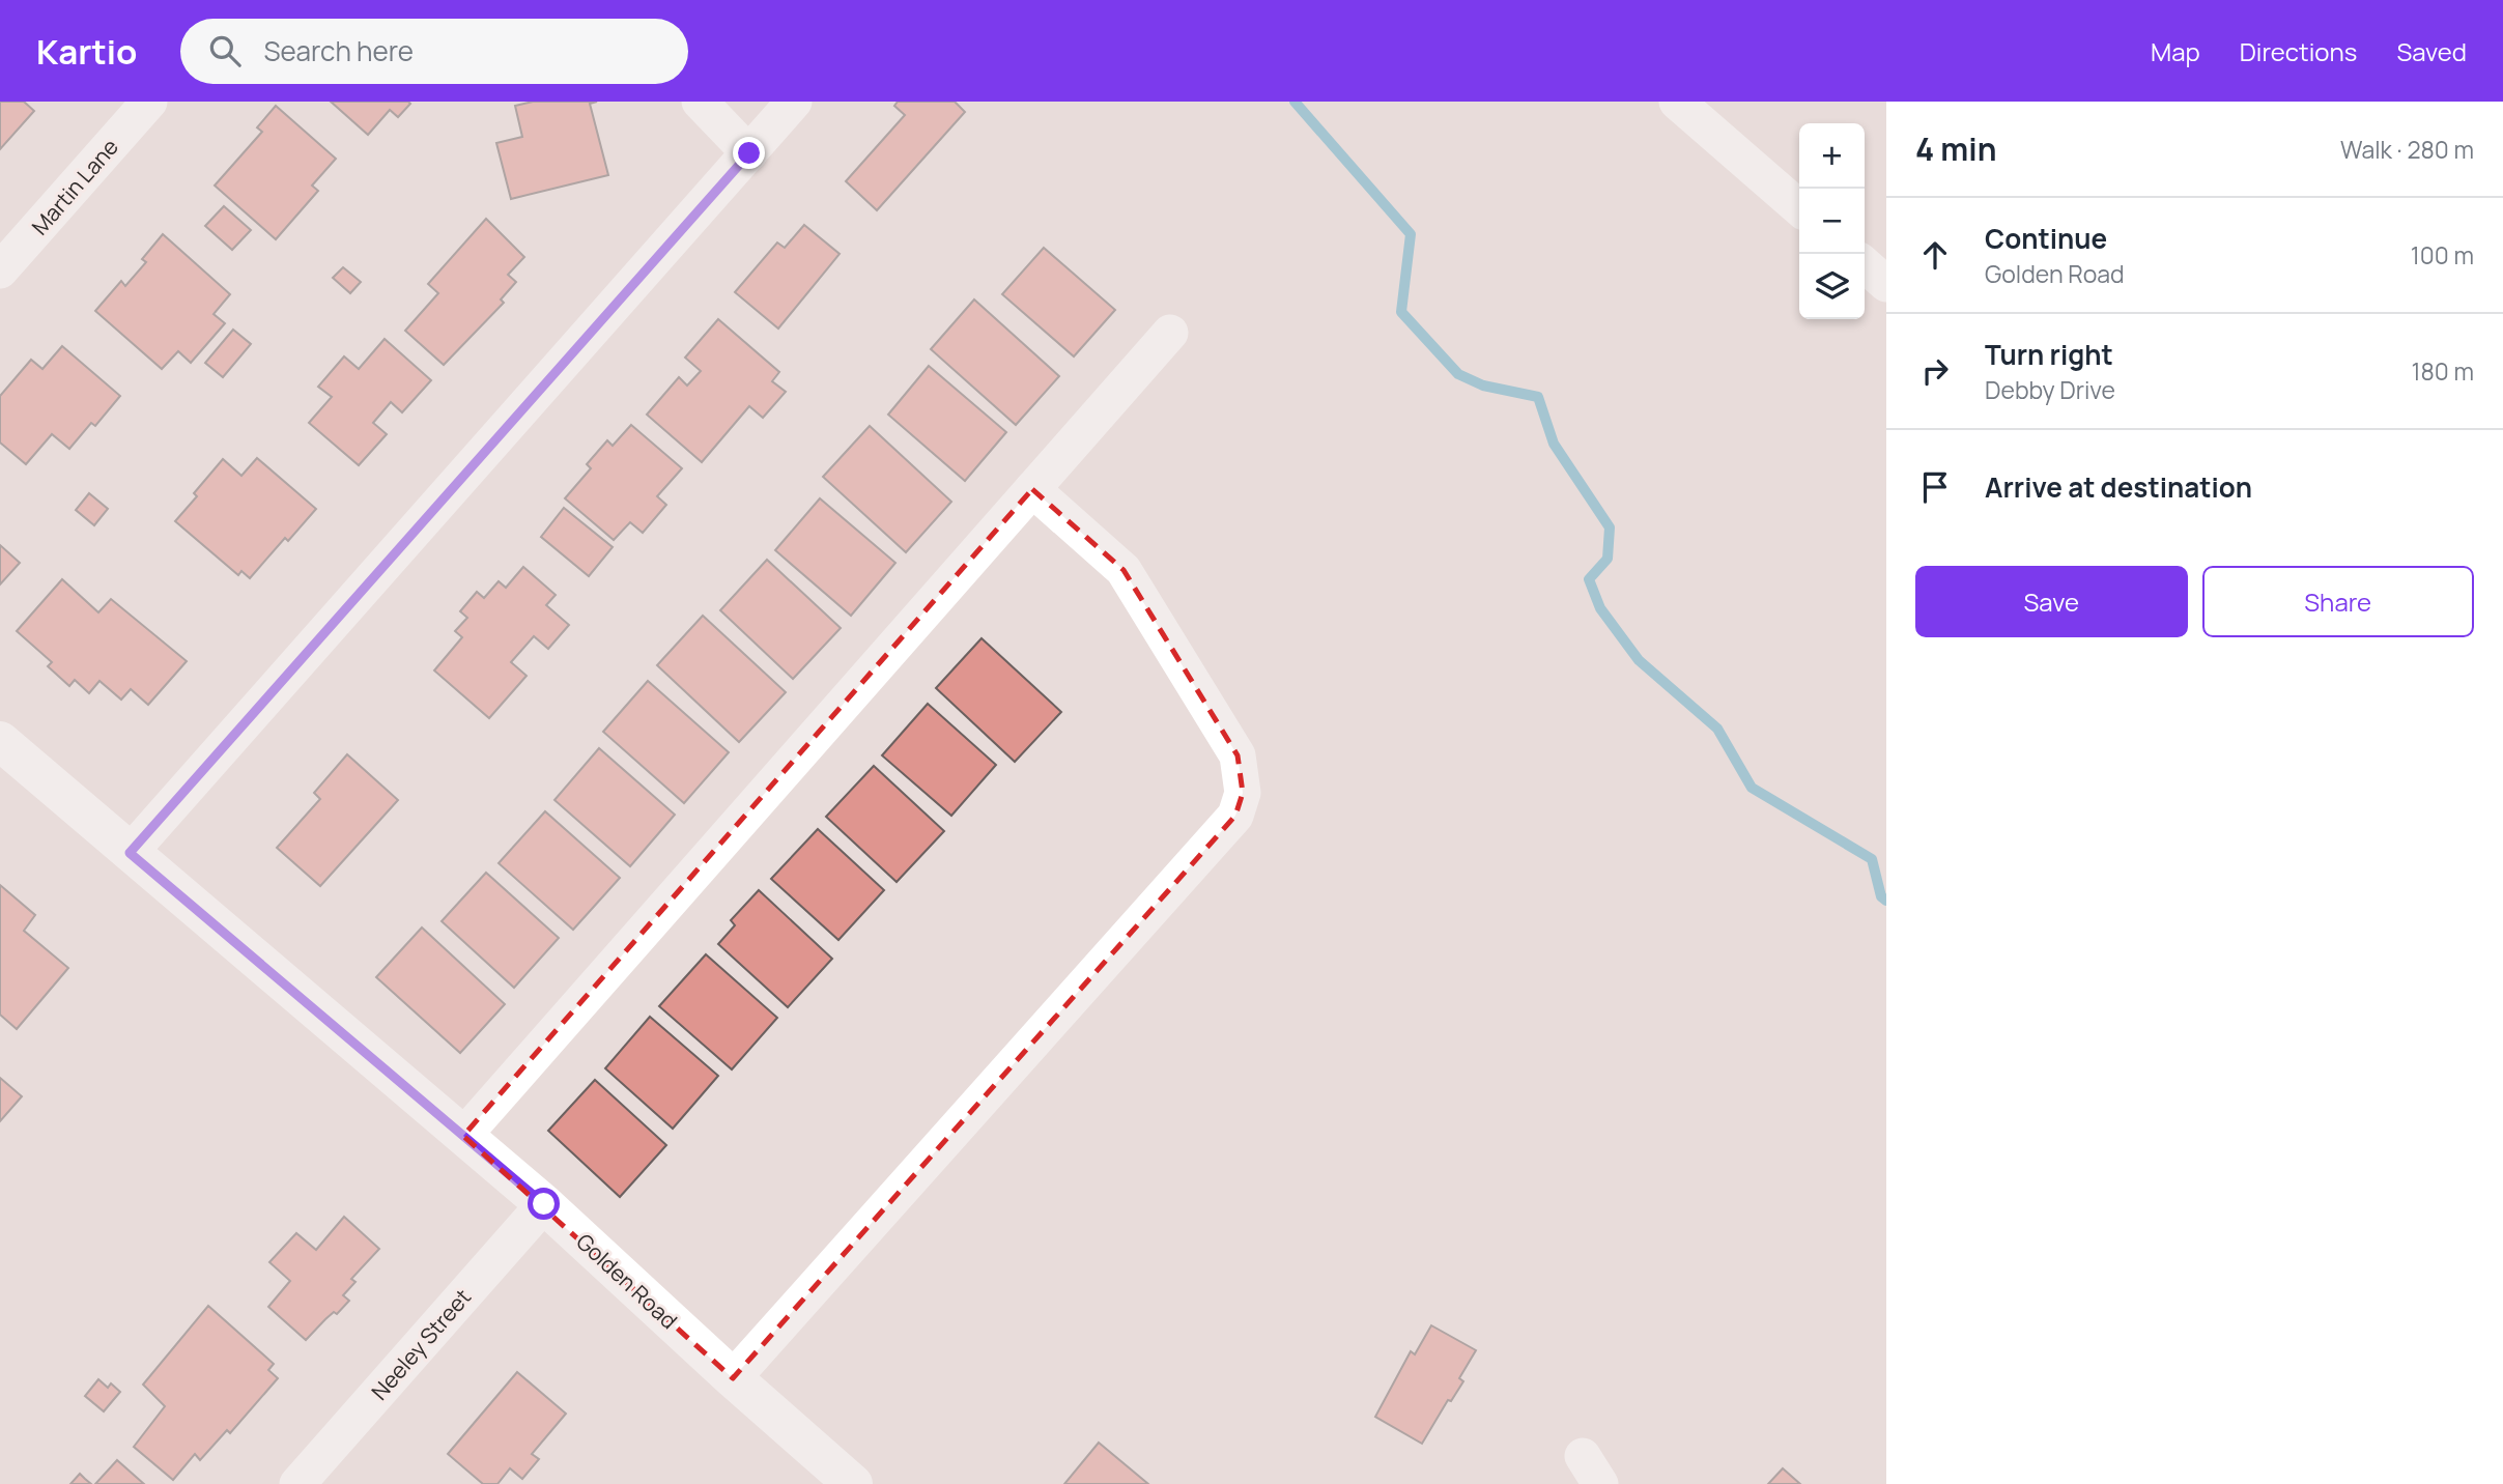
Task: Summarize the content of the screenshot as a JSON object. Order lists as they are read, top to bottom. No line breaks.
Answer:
{"streets":{"street":["Martin Lane","Golden Road","Neeley Street"]},"crossings":[["Golden Road","Neeley Street"]],"page":{"header":"Kartio","search":"Search here","nav":["Map","Directions","Saved"],"heading":["4 min","Walk · 280 m"],"map_buttons":["+","−"],"list":[["Continue","Golden Road","100 m"],["Turn right","Debby Drive","180 m"],"Arrive at destination"],"buttons":["Save","Share"]}}
